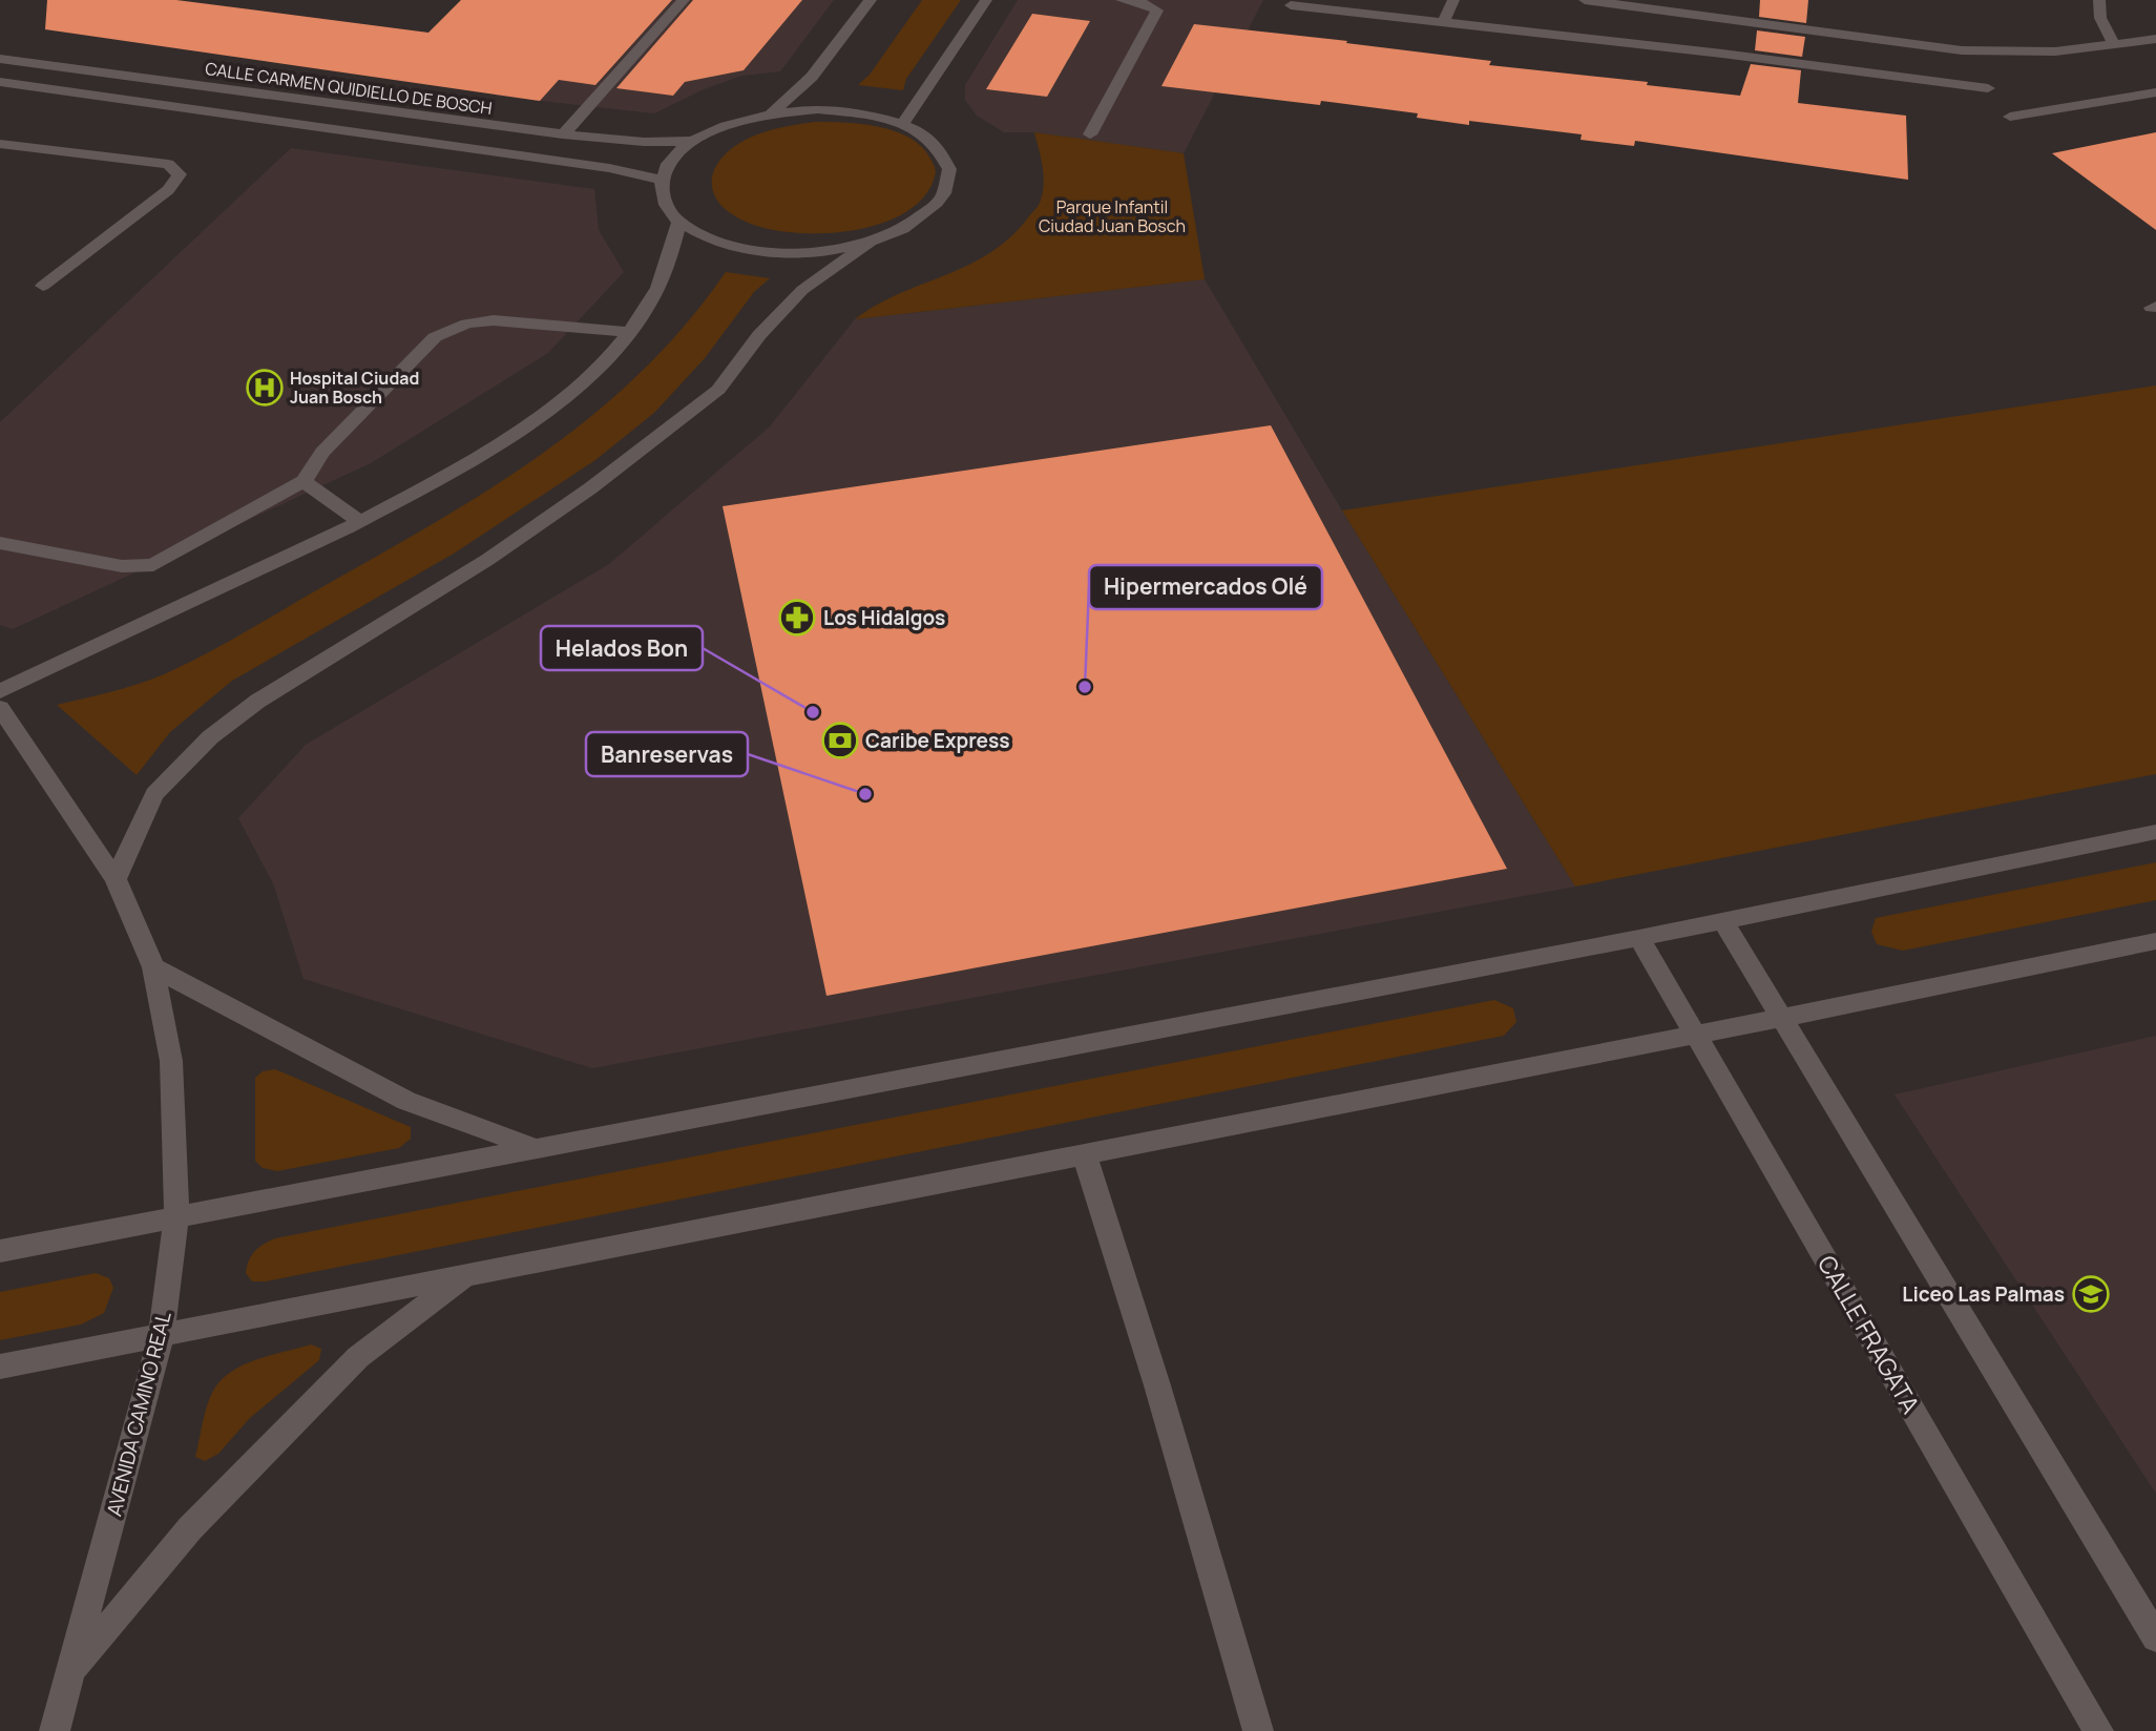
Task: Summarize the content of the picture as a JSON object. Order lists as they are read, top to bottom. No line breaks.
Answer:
{"streets":{"street":["CALLE CARMEN QUIDIELLO DE BOSCH","CALLE FRAGATA","AVENIDA CAMINO REAL"]},"parks":["Parque Infantil Ciudad Juan Bosch"],"places":{"hospital":["Hospital Ciudad Juan Bosch"],"pharmacy":["Los Hidalgos"],"other":["Hipermercados Olé","Helados Bon","Banreservas"],"bank":["Caribe Express"],"school or university":["Liceo Las Palmas"]}}
